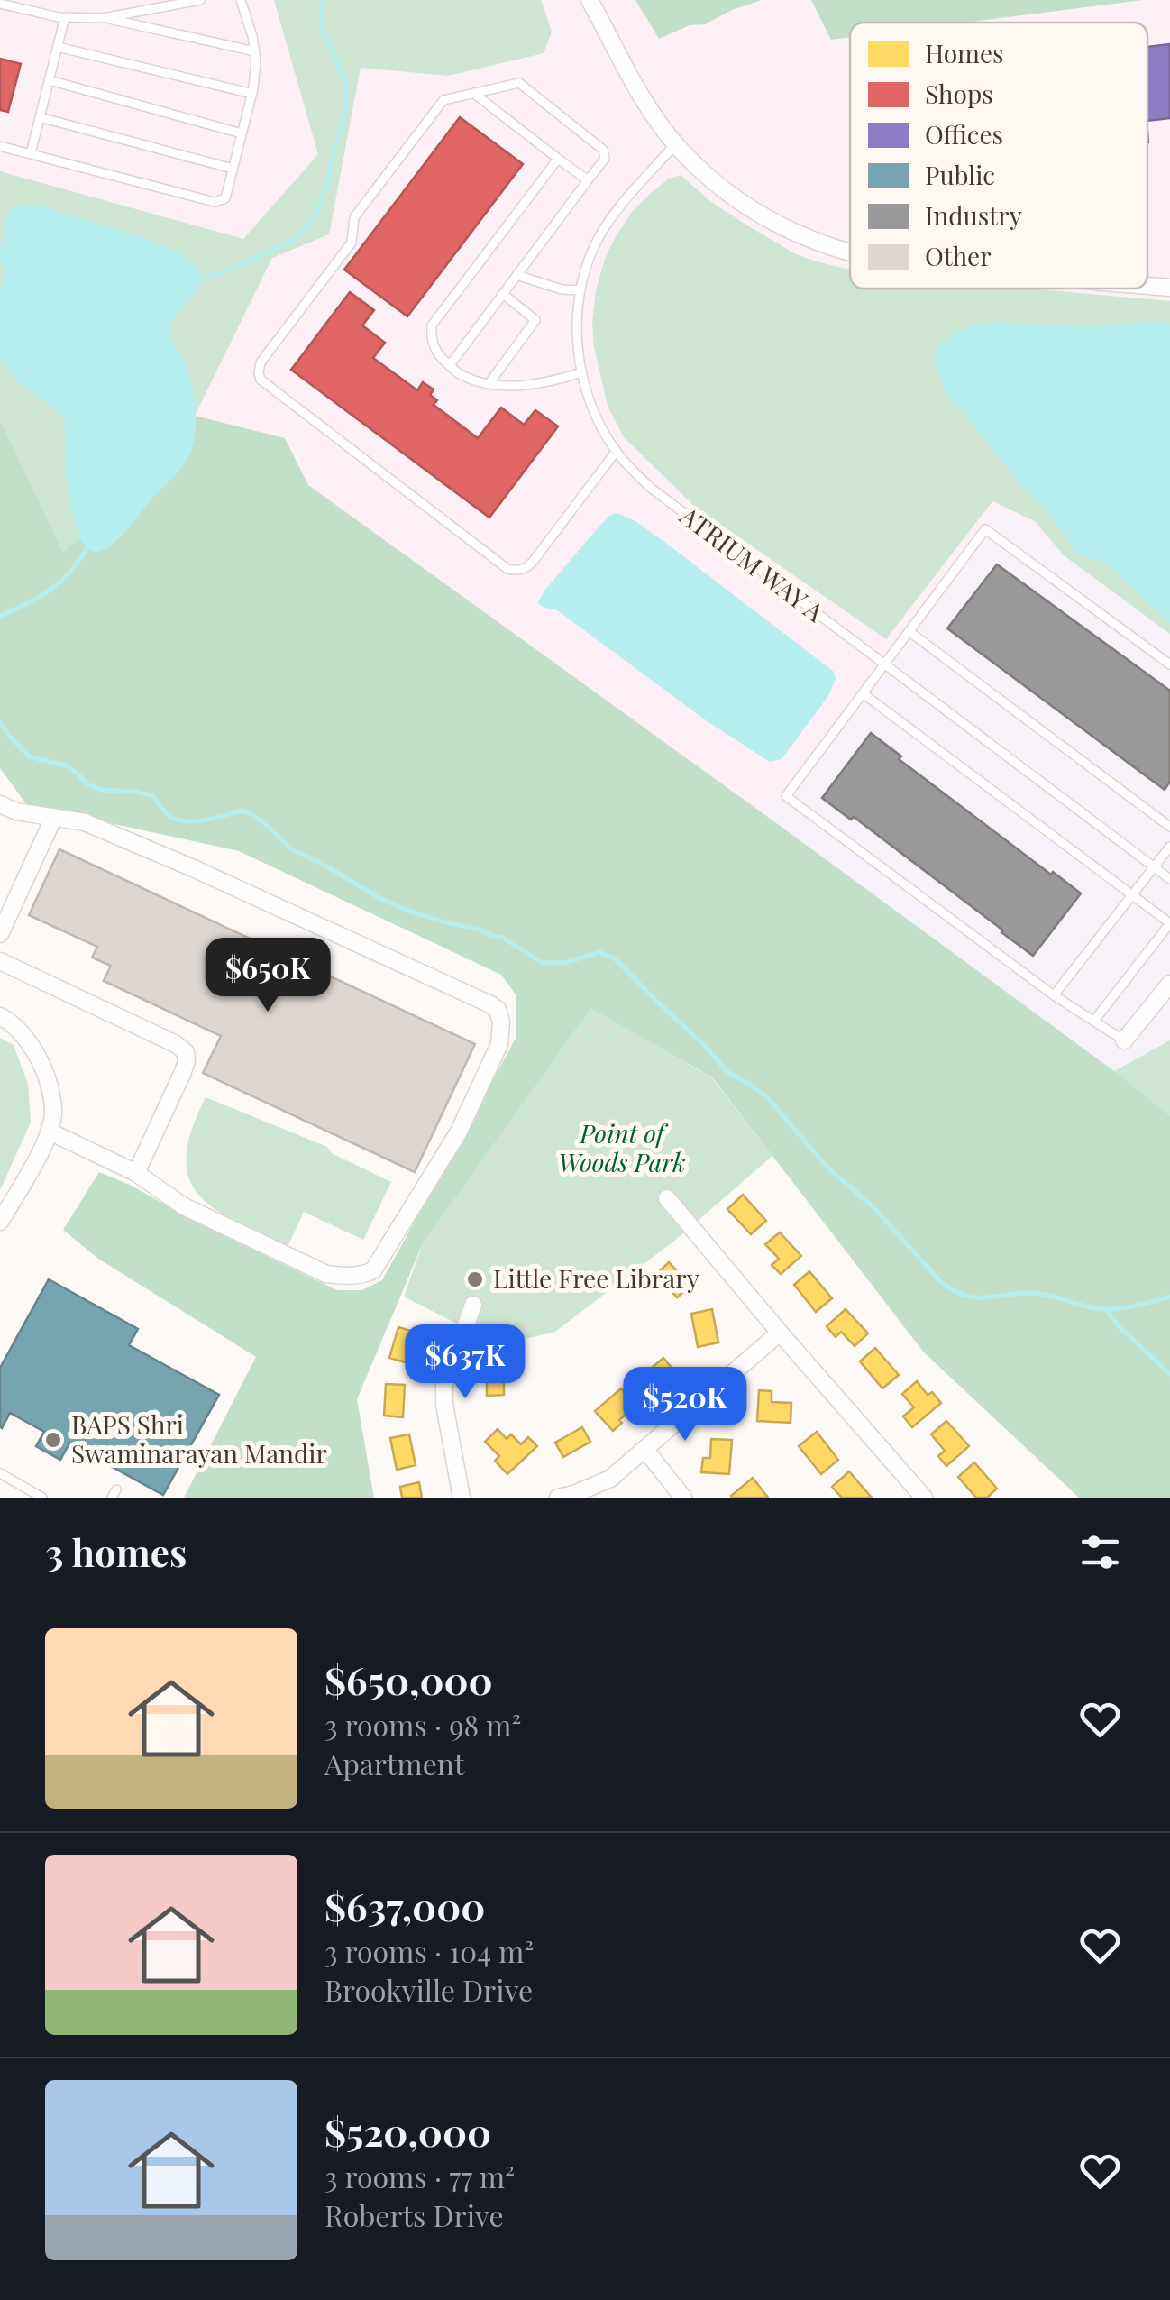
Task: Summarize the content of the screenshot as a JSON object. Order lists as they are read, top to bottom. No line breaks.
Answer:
{"streets":{"lane":["ATRIUM WAY A"]},"parks":["Point of Woods Park"],"places":["Little Free Library","BAPS Shri Swaminarayan Mandir"],"legend":["Homes","Shops","Offices","Public","Industry","Other"],"page":{"price":["$650K","$637K","$520K"],"heading":"3 homes","list":[{"name":"$650,000","note":"3 rooms · 98 m² · Apartment"},{"name":"$637,000","note":"3 rooms · 104 m² · Brookville Drive"},{"name":"$520,000","note":"3 rooms · 77 m² · Roberts Drive"}]}}
